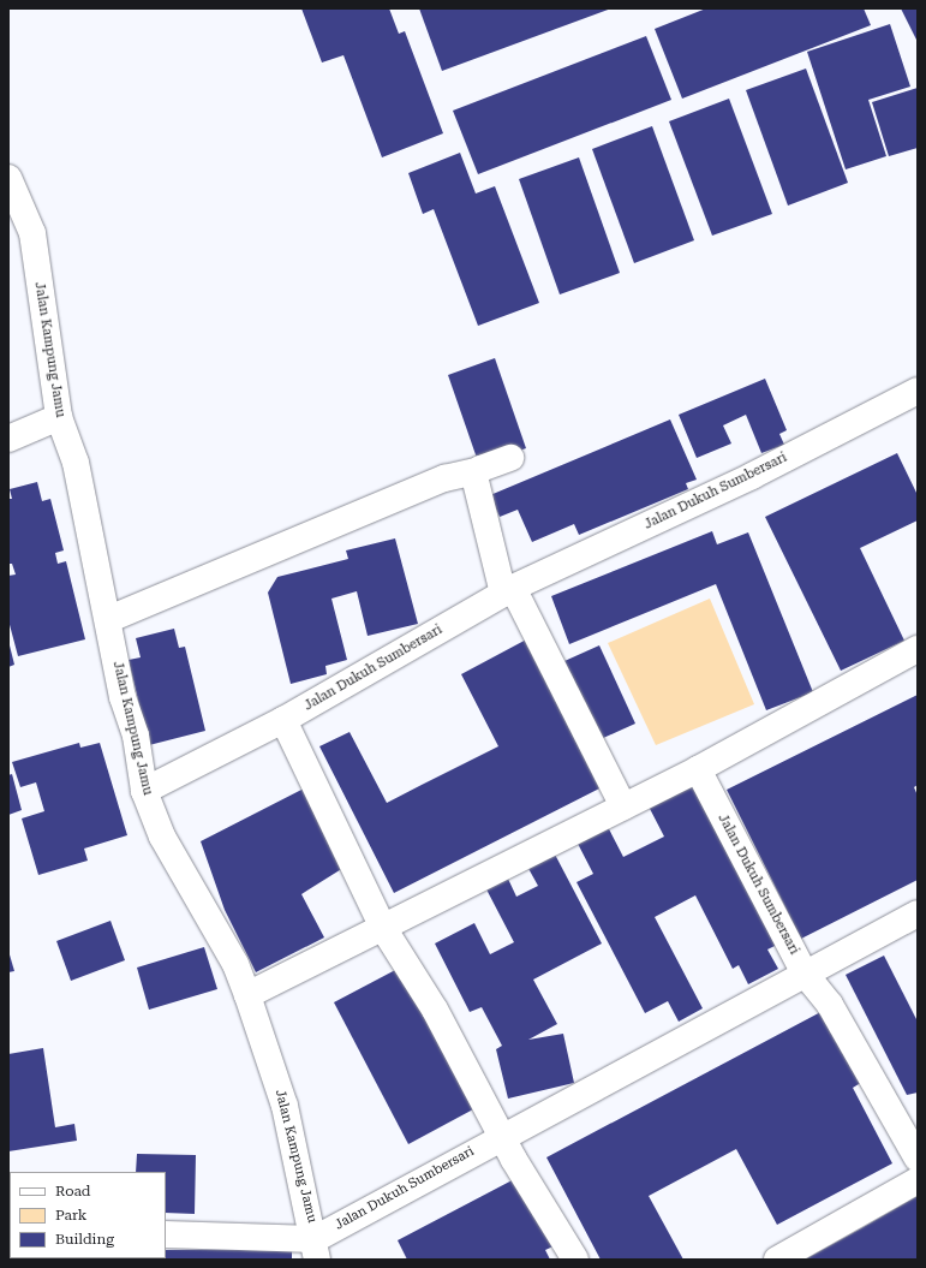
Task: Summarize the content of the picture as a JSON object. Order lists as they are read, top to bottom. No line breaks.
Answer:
{"streets":{"street":["Jalan Kampung Jamu","Jalan Dukuh Sumbersari"]},"crossings":[["Jalan Kampung Jamu","Jalan Dukuh Sumbersari"]],"legend":["Road","Park","Building"]}
